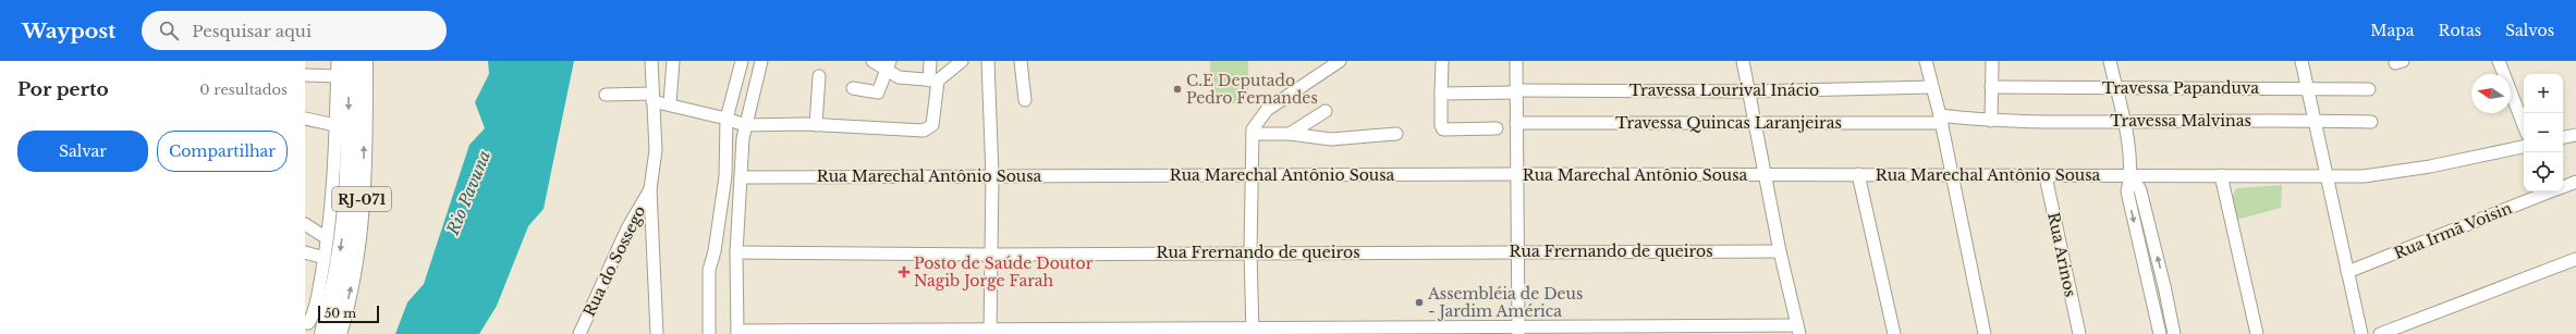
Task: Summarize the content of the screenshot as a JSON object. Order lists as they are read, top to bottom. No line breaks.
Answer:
{"streets":{"highway":["RJ-071"],"street":["Travessa Papanduva","Travessa Lourival Inácio","Travessa Malvinas","Travessa Quincas Laranjeiras","Rua Marechal Antônio Sousa","Rua Irmã Voisin","Rua Frernando de queiros","Rua Arinos","Rua do Sossego"]},"crossings":[["Travessa Malvinas","Travessa Quincas Laranjeiras"],["Rua Marechal Antônio Sousa","Rua Arinos"]],"water":["Rio Pavuna"],"places":{"other":["C.E Deputado Pedro Fernandes","Assembléia de Deus - Jardim América"],"health":["Posto de Saúde Doutor Nagib Jorge Farah"]},"scale_bar":"50 m","north":"left","page":{"header":"Waypost","search":"Pesquisar aqui","nav":["Mapa","Rotas","Salvos"],"heading":["Por perto","0 resultados"],"map_buttons":["+","−"],"buttons":["Salvar","Compartilhar"],"scale":"50 m"}}
